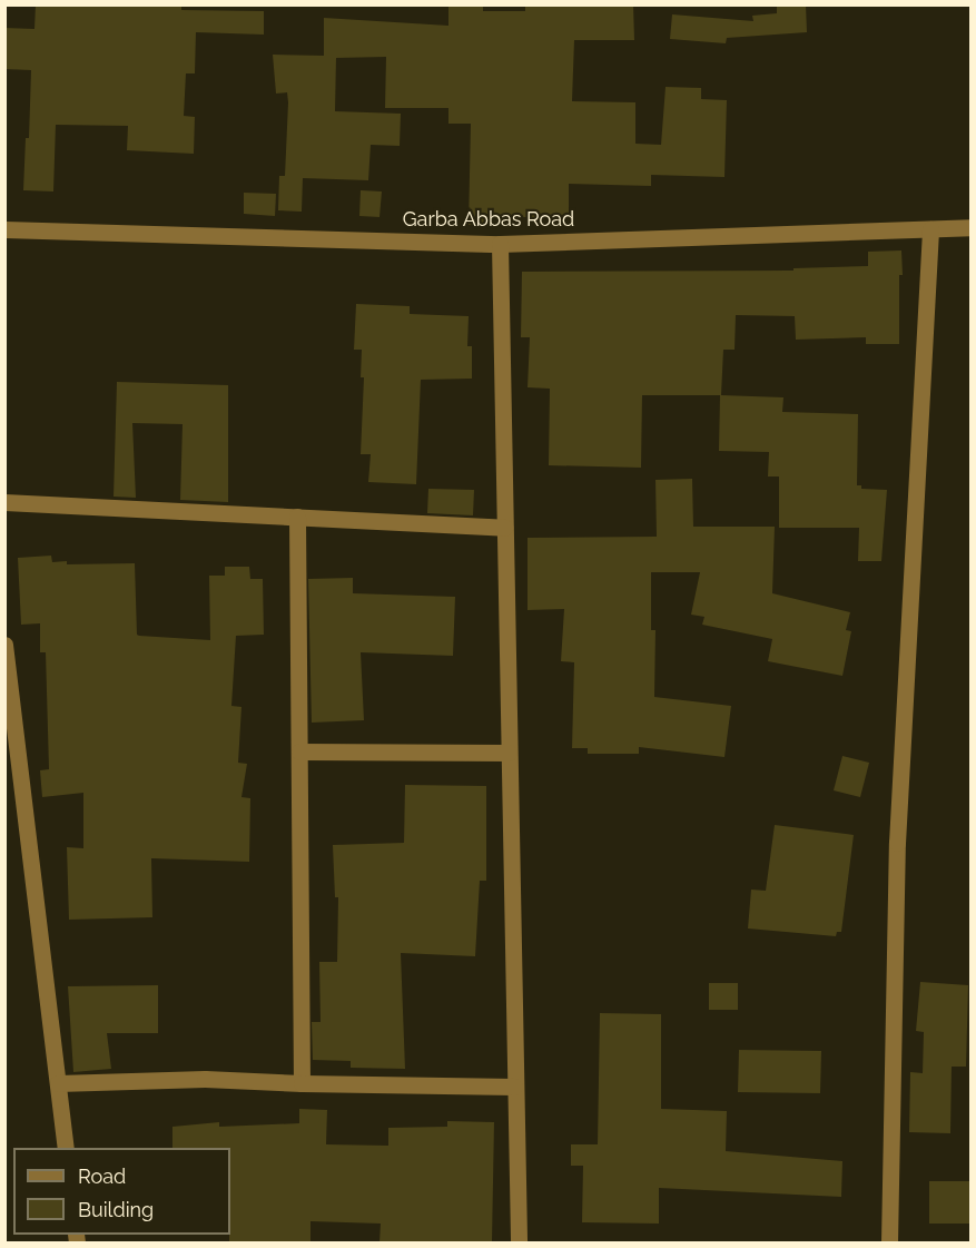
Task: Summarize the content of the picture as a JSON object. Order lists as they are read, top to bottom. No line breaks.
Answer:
{"streets":{"street":["Garba Abbas Road"]},"legend":["Road","Building"]}
